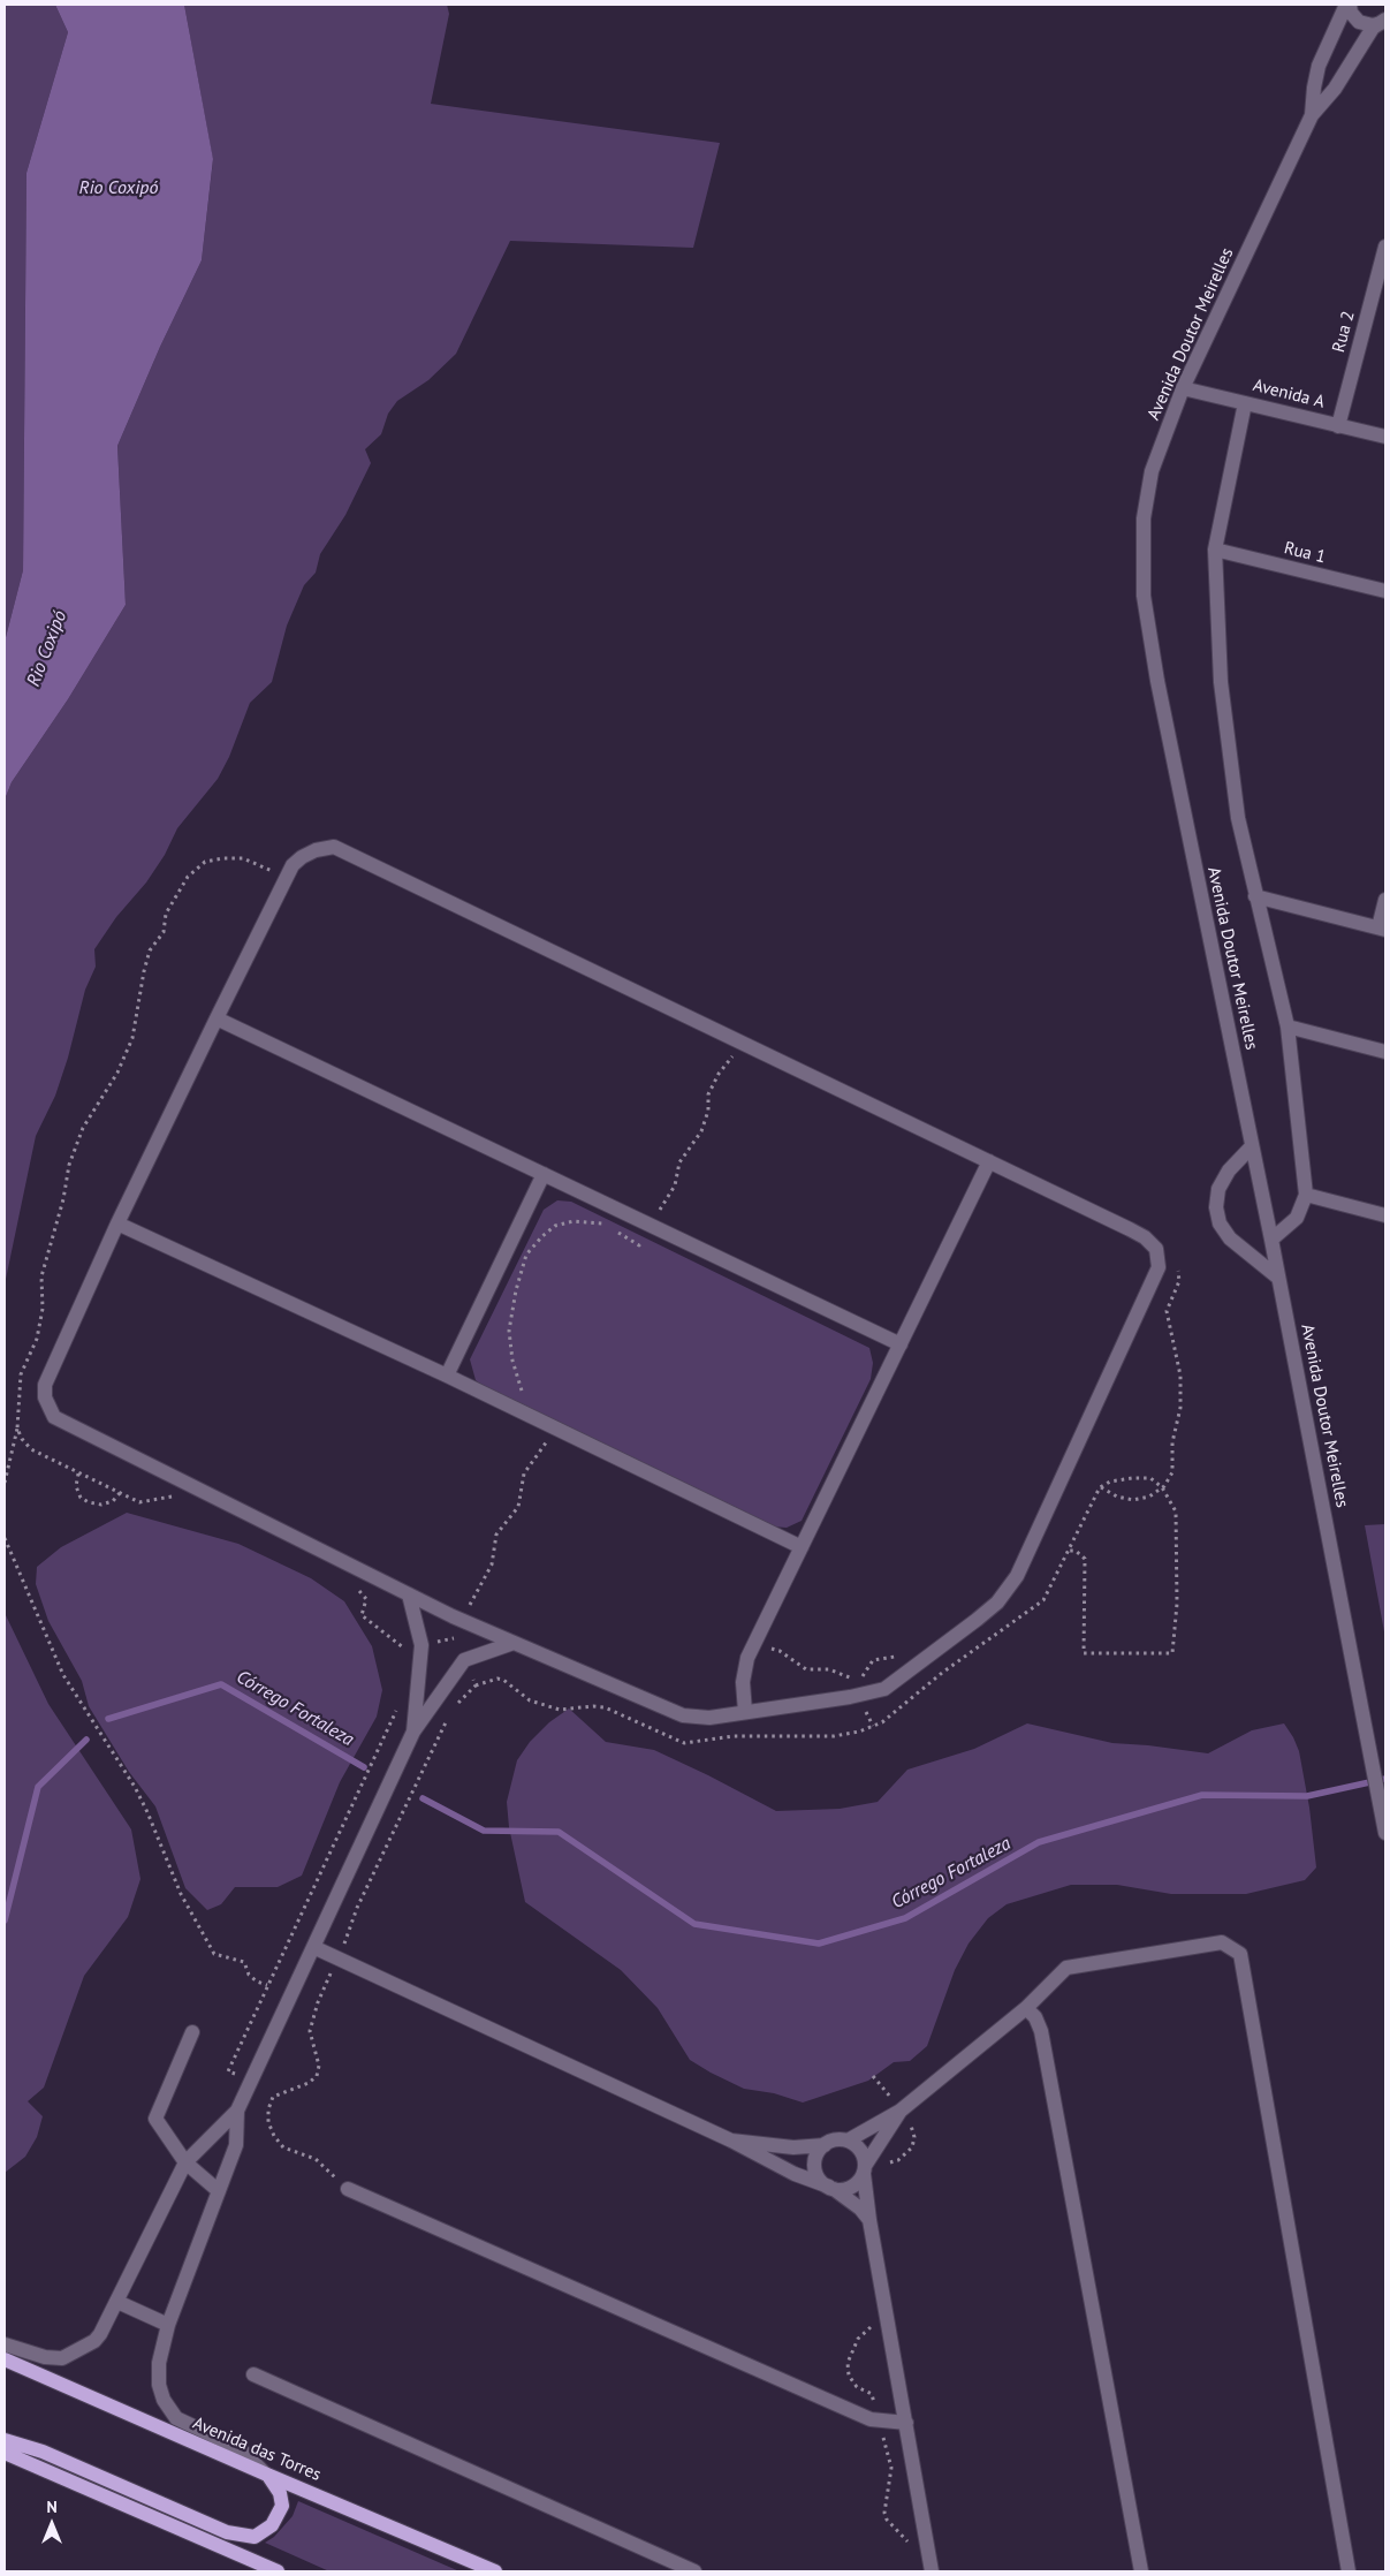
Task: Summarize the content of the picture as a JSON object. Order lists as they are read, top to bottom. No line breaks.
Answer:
{"streets":{"main road":["Avenida das Torres"],"street":["Rua 2","Avenida Doutor Meirelles","Avenida A","Rua 1"]},"crossings":[["Rua 2","Avenida A"],["Avenida Doutor Meirelles","Avenida A"]],"water":["Rio Coxipó","Córrego Fortaleza"],"north":"top"}
